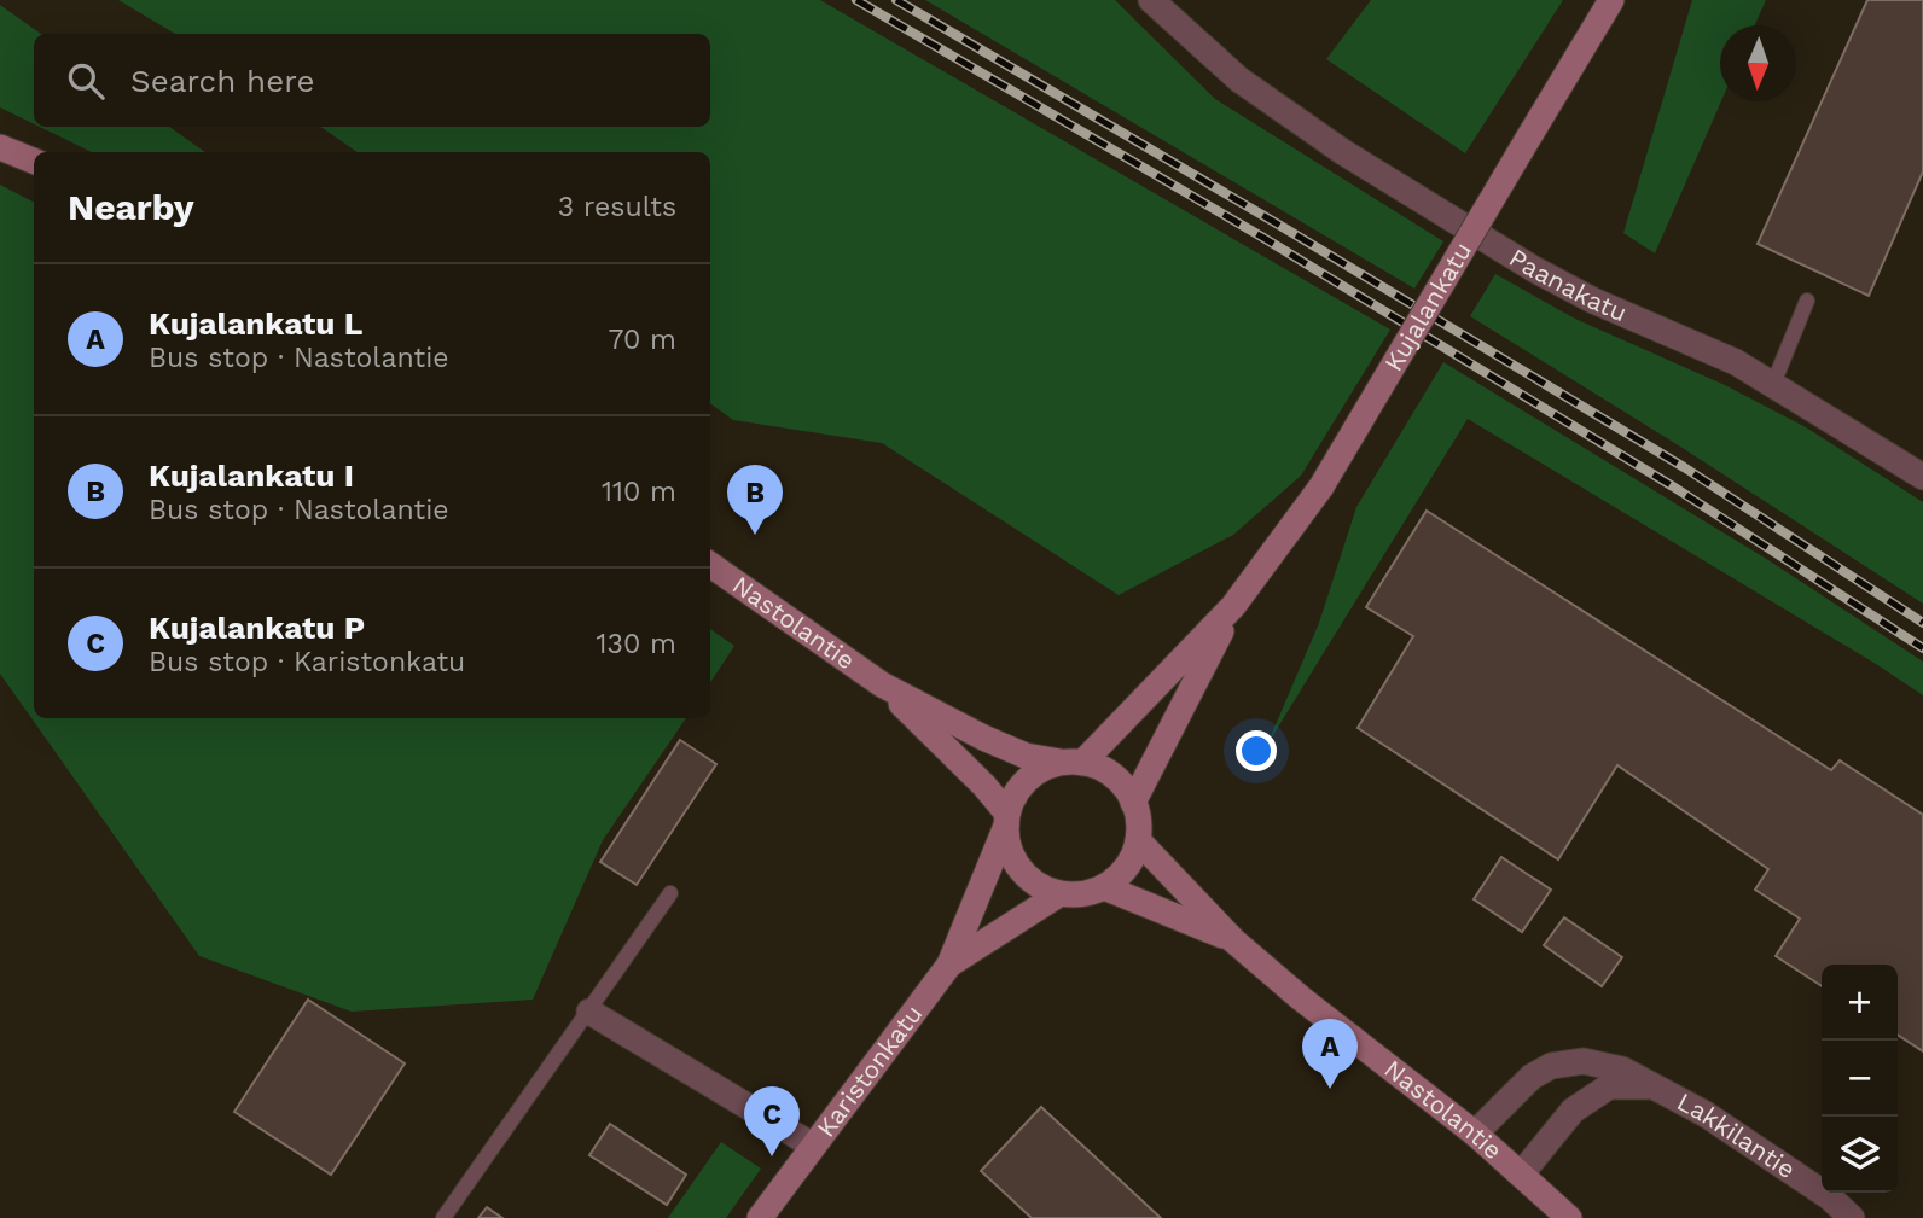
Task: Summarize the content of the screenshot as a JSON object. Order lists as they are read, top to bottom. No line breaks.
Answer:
{"streets":{"main road":["Kujalankatu","Nastolantie","Karistonkatu"],"street":["Paanakatu","Lakkilantie"]},"crossings":[["Kujalankatu","Nastolantie"],["Kujalankatu","Karistonkatu"],["Nastolantie","Karistonkatu"],["Nastolantie","Lakkilantie"]],"north":"bottom","page":{"search":"Search here","heading":["Nearby","3 results"],"list":[{"mark":"A","name":"Kujalankatu L","note":"Bus stop · Nastolantie","value":"70 m"},{"mark":"B","name":"Kujalankatu I","note":"Bus stop · Nastolantie","value":"110 m"},{"mark":"C","name":"Kujalankatu P","note":"Bus stop · Karistonkatu","value":"130 m"}],"pins":["B","A","C"],"map_buttons":["+","−"]}}
